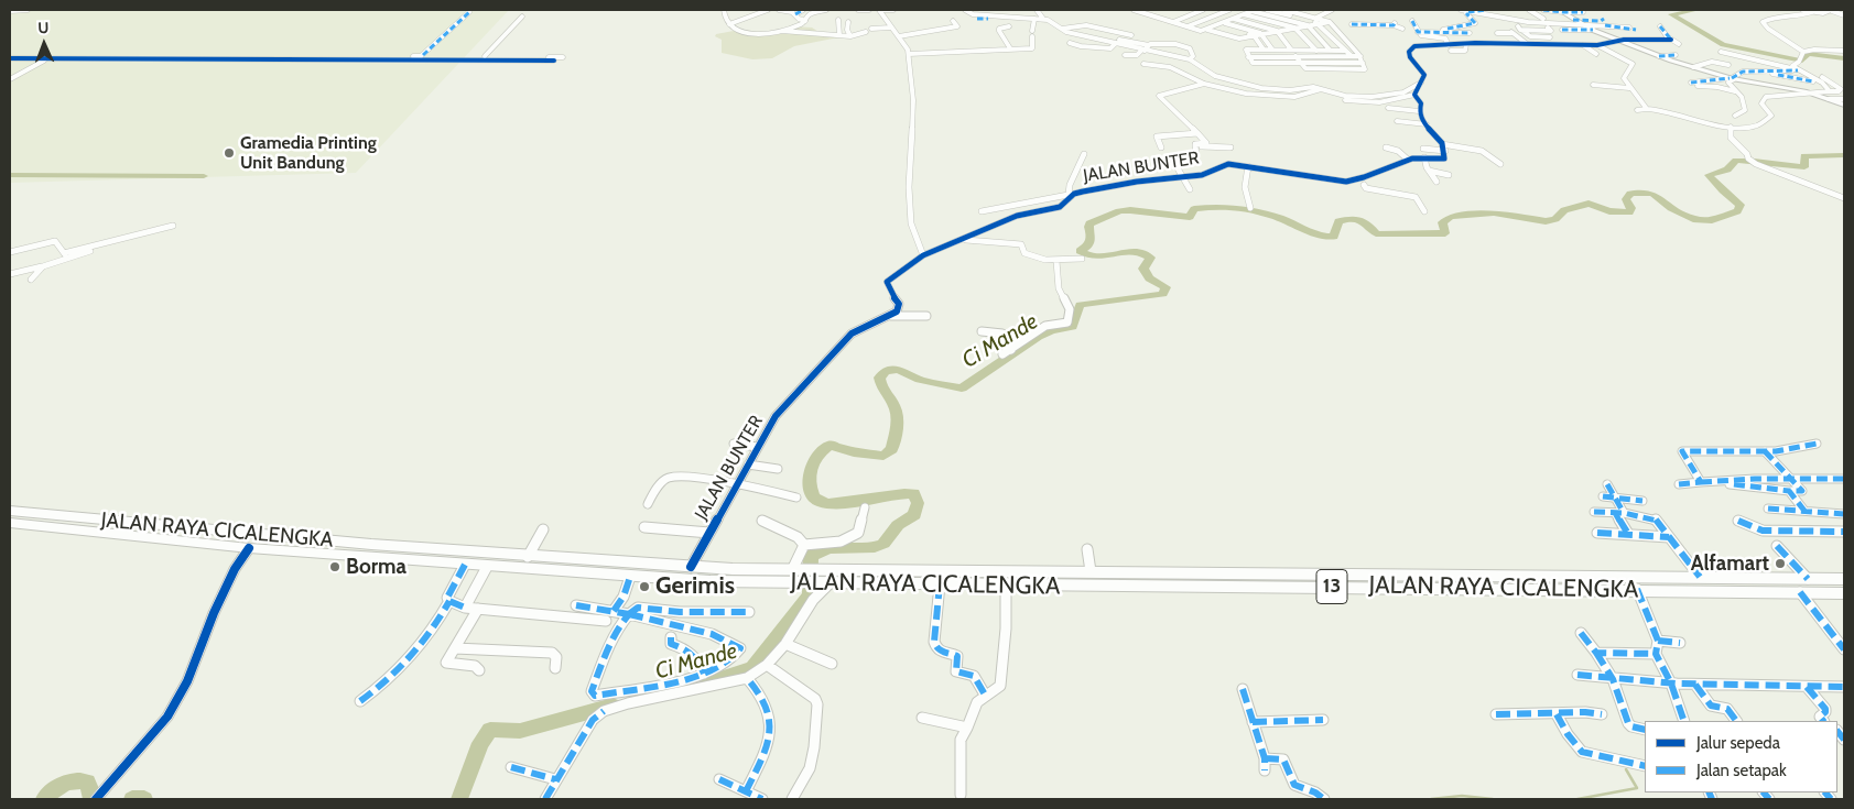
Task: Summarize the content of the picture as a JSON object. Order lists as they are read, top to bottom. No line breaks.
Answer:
{"streets":{"highway":["JALAN RAYA CICALENGKA","13"],"street":["JALAN BUNTER"]},"crossings":[["JALAN BUNTER","JALAN RAYA CICALENGKA"]],"water":["Ci Mande"],"places":["Gramedia Printing Unit Bandung","Alfamart","Borma","Gerimis"],"legend":["Jalur sepeda","Jalan setapak"],"north":"top"}
